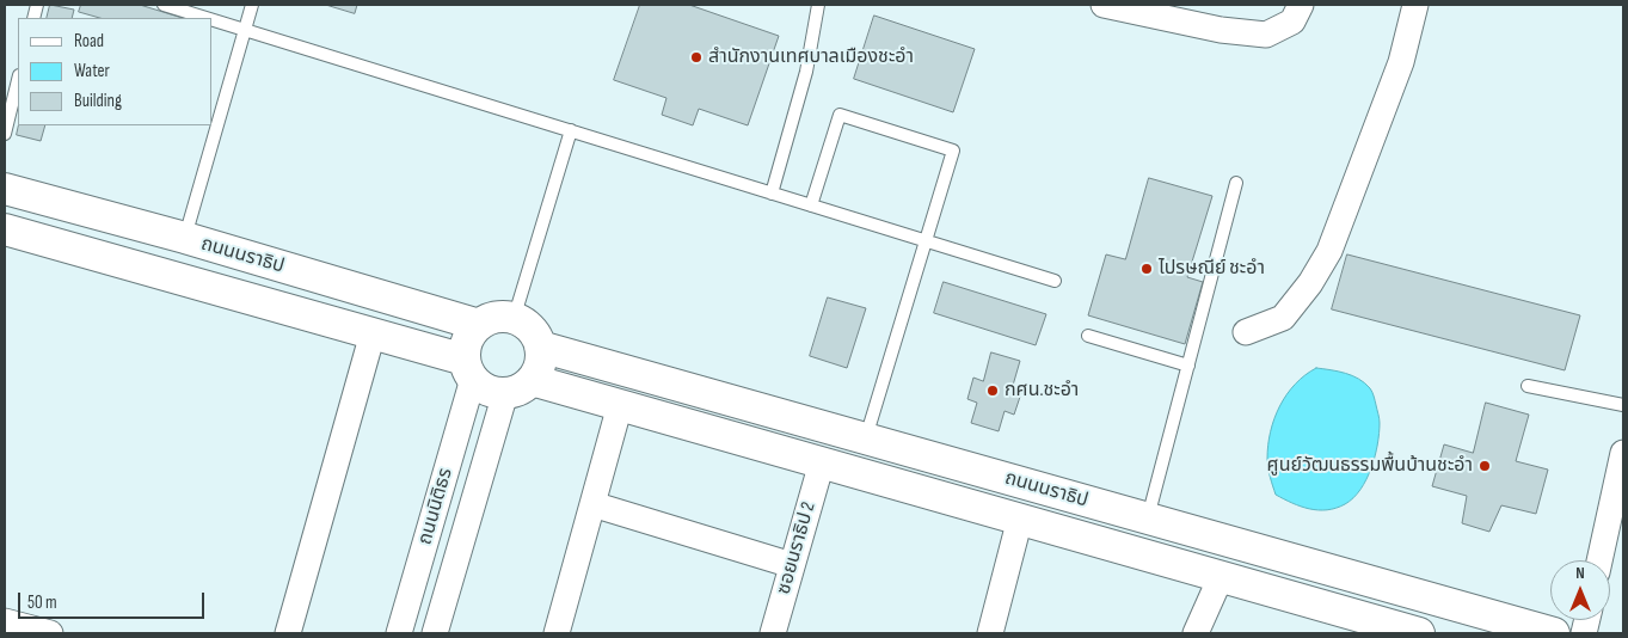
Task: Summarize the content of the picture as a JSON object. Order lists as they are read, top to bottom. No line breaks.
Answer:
{"streets":{"street":["ถนนนราธิป","ถนนนิติธร","ซอยนราธิป 2"]},"crossings":[["ถนนนราธิป","ถนนนิติธร"],["ถนนนราธิป","ซอยนราธิป 2"]],"places":["สํานักงานเทศบาลเมืองชะอำ","ไปรษณีย์ ชะอำ","กศน.ชะอำ","ศูนย์วัฒนธรรมพื้นบ้านชะอำ"],"legend":["Road","Water","Building"],"scale_bar":"50 m","north":"top"}
